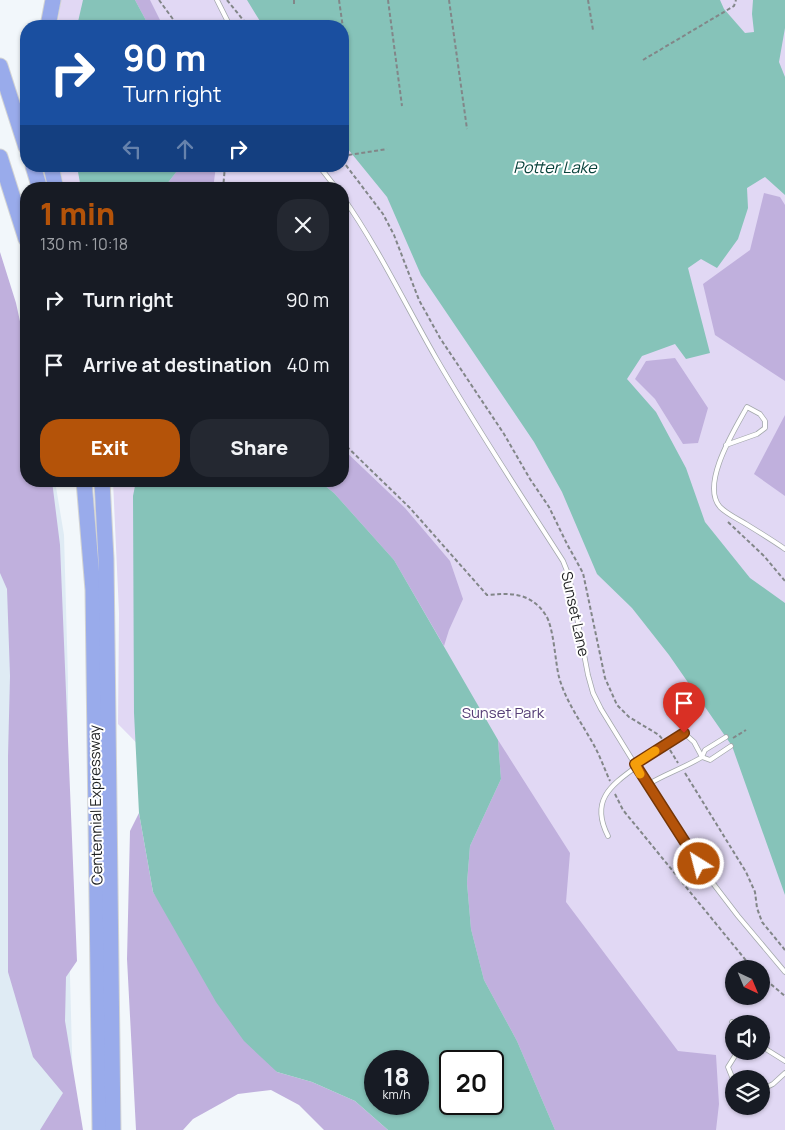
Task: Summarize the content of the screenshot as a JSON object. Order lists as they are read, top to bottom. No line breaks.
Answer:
{"streets":{"highway":["Centennial Expressway"],"lane":["Sunset Lane"]},"water":["Potter Lake"],"parks":["Sunset Park"],"north":"bottom right","page":{"turn":["90 m","Turn right"],"heading":["1 min","130 m · 10:18"],"list":[{"name":"Turn right","value":"90 m"},{"name":"Arrive at destination","value":"40 m"}],"buttons":["Exit","Share"],"speed":"18 km/h","limit":"20"}}
